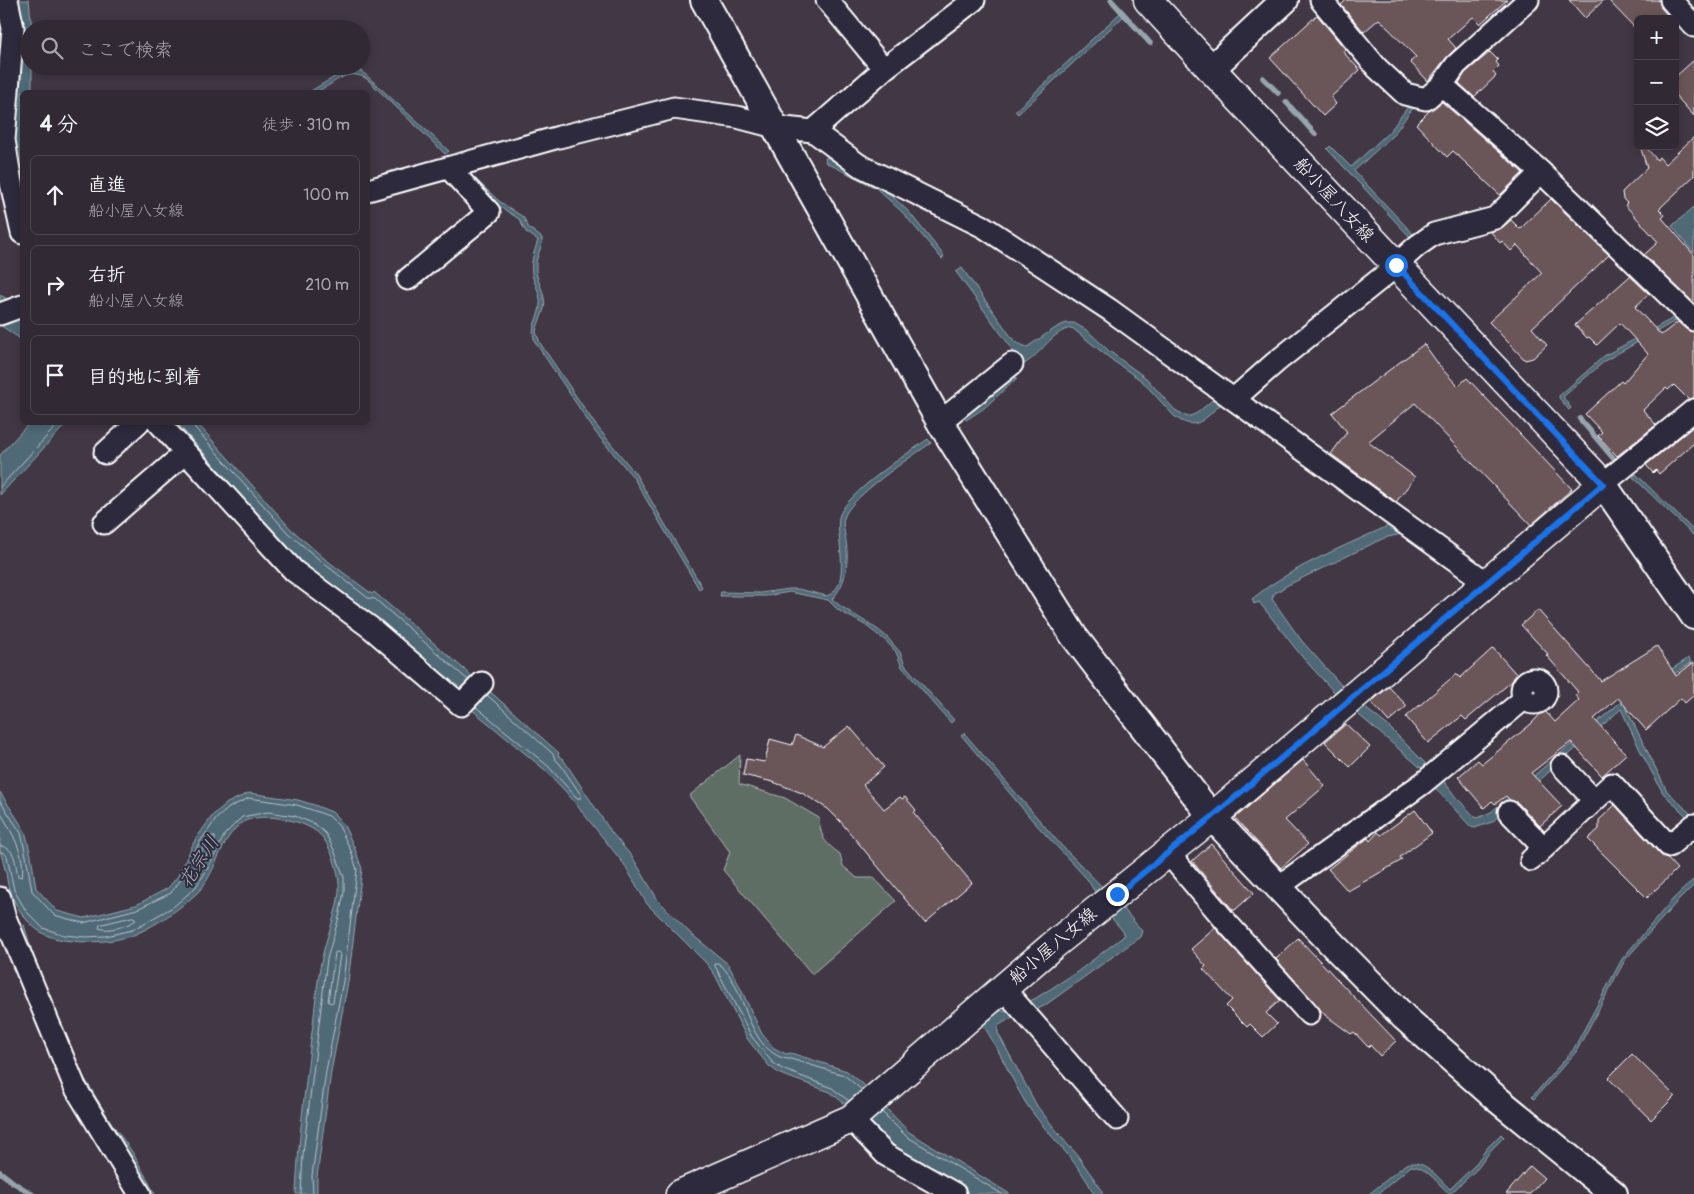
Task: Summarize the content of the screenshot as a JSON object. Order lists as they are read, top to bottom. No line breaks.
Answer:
{"streets":{"main road":["船小屋八女線"]},"water":["花宗川"],"page":{"map_buttons":["+","−"],"search":"ここで検索","heading":["4 分","徒歩 · 310 m"],"list":[["直進","船小屋八女線","100 m"],["右折","船小屋八女線","210 m"],"目的地に到着"]}}
